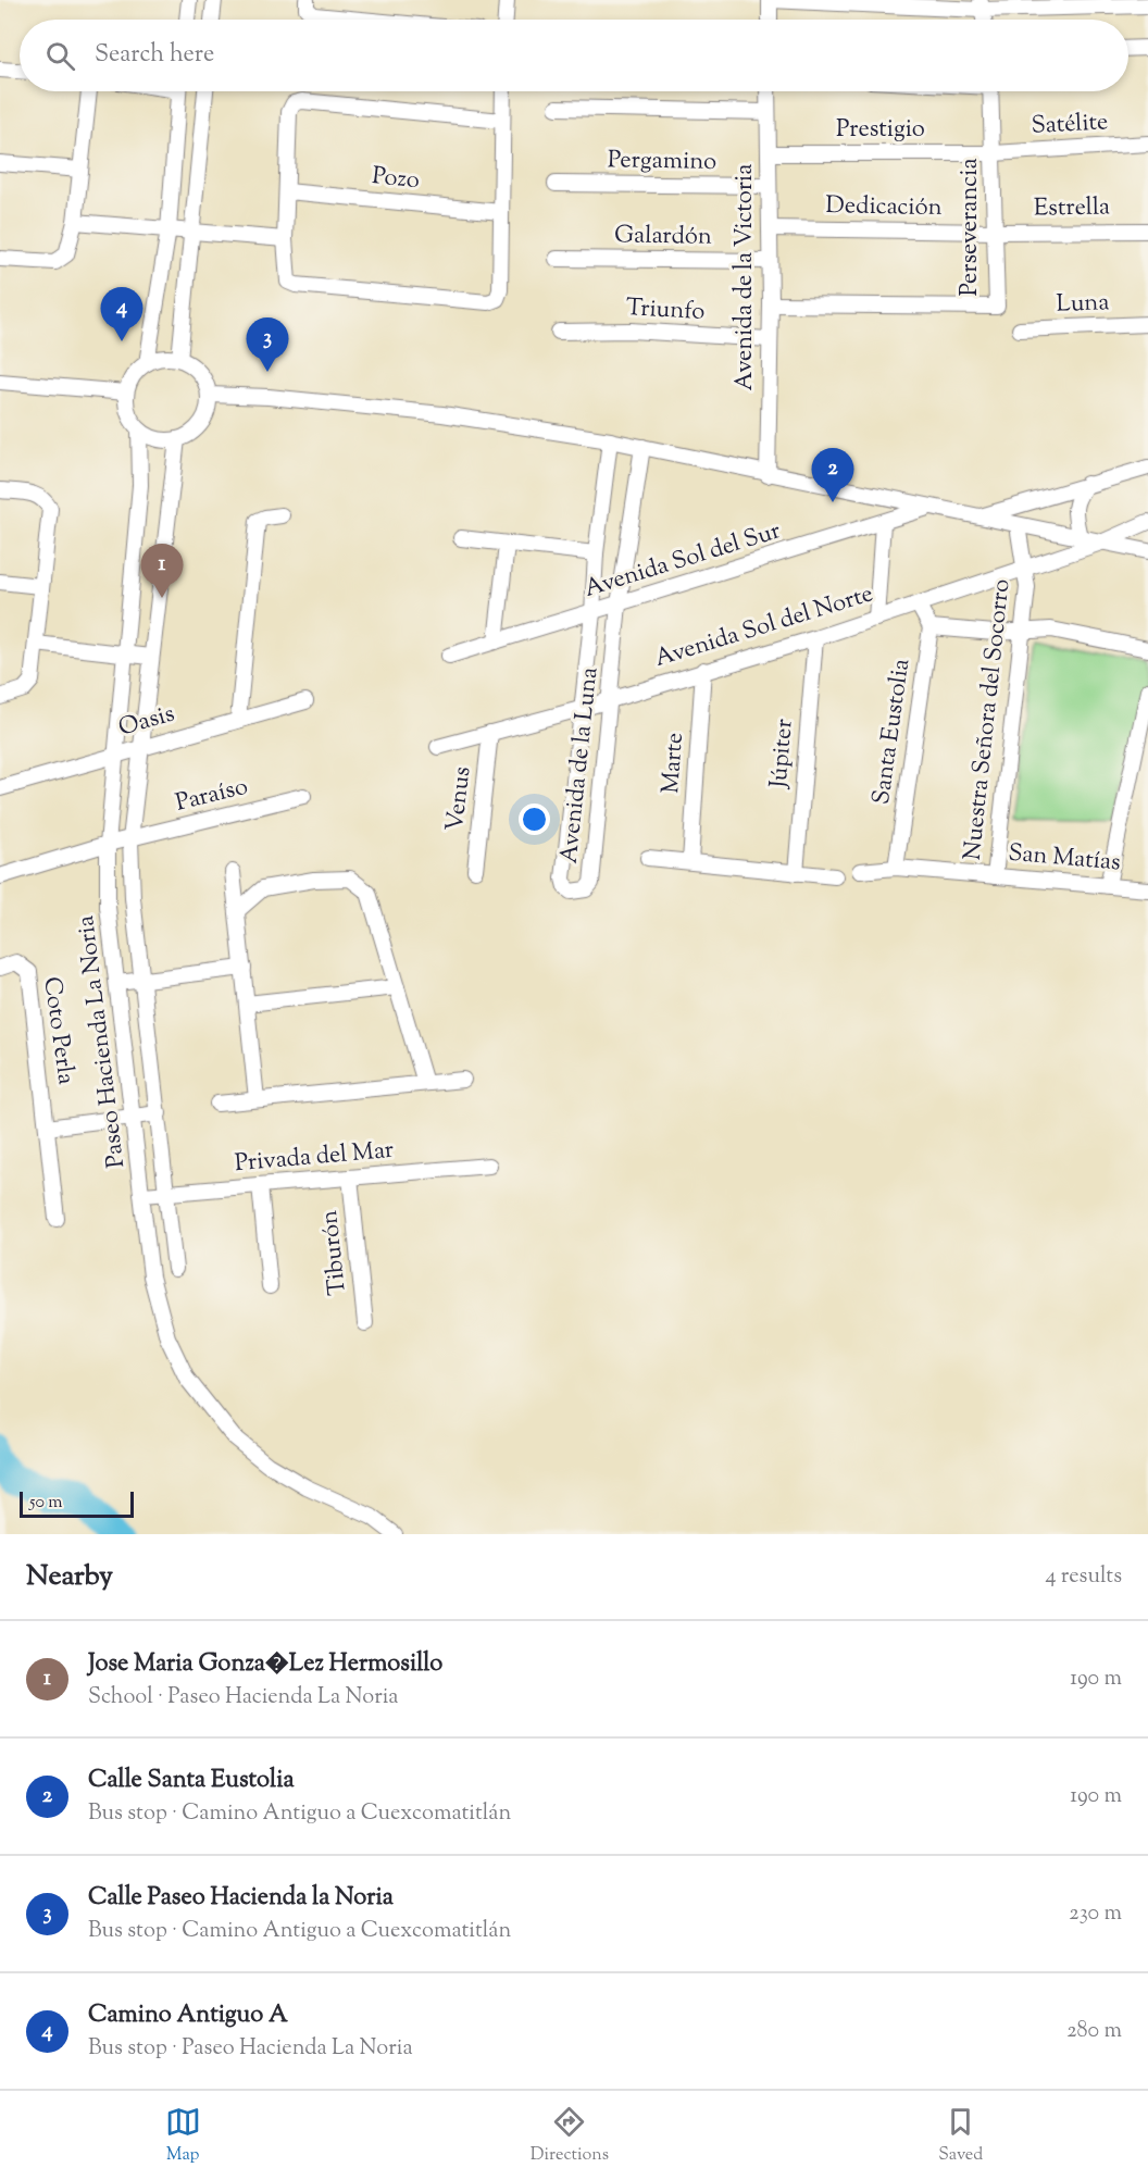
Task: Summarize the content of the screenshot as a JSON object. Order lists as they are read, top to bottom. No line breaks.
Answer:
{"streets":{"street":["Satélite","Prestigio","Pergamino","Pozo","Dedicación","Estrella","Perseverancia","Galardón","Avenida de la Victoria","Luna","Triunfo","Avenida Sol del Sur","Avenida Sol del Norte","Nuestra Señora del Socorro","Oasis","Santa Eustolia","Júpiter","Marte","Avenida de la Luna","Paraíso","Venus","San Matías","Coto Perla","Paseo Hacienda La Noria","Privada del Mar","Tiburón"]},"crossings":[["Satélite","Prestigio"],["Satélite","Perseverancia"],["Prestigio","Perseverancia"],["Prestigio","Avenida de la Victoria"],["Pergamino","Avenida de la Victoria"],["Dedicación","Estrella"],["Dedicación","Perseverancia"],["Dedicación","Avenida de la Victoria"],["Estrella","Perseverancia"],["Perseverancia","Avenida de la Victoria"],["Galardón","Avenida de la Victoria"],["Avenida de la Victoria","Triunfo"],["Avenida Sol del Sur","Avenida de la Luna"],["Avenida Sol del Norte","Nuestra Señora del Socorro"],["Avenida Sol del Norte","Santa Eustolia"],["Avenida Sol del Norte","Júpiter"],["Avenida Sol del Norte","Marte"],["Avenida Sol del Norte","Avenida de la Luna"],["Avenida Sol del Norte","Venus"],["Nuestra Señora del Socorro","San Matías"],["Oasis","Paseo Hacienda La Noria"],["Santa Eustolia","San Matías"],["Paraíso","Paseo Hacienda La Noria"],["Paseo Hacienda La Noria","Privada del Mar"],["Privada del Mar","Tiburón"]],"scale_bar":"50 m","page":{"search":"Search here","pins":["4","3","2","1"],"scale":"50 m","heading":["Nearby","4 results"],"list":[{"mark":"1","name":"Jose Maria Gonza�Lez Hermosillo","note":"School · Paseo Hacienda La Noria","value":"190 m"},{"mark":"2","name":"Calle Santa Eustolia","note":"Bus stop · Camino Antiguo a Cuexcomatitlán","value":"190 m"},{"mark":"3","name":"Calle Paseo Hacienda la Noria","note":"Bus stop · Camino Antiguo a Cuexcomatitlán","value":"230 m"},{"mark":"4","name":"Camino Antiguo A","note":"Bus stop · Paseo Hacienda La Noria","value":"280 m"}],"nav":["Map","Directions","Saved"]}}
